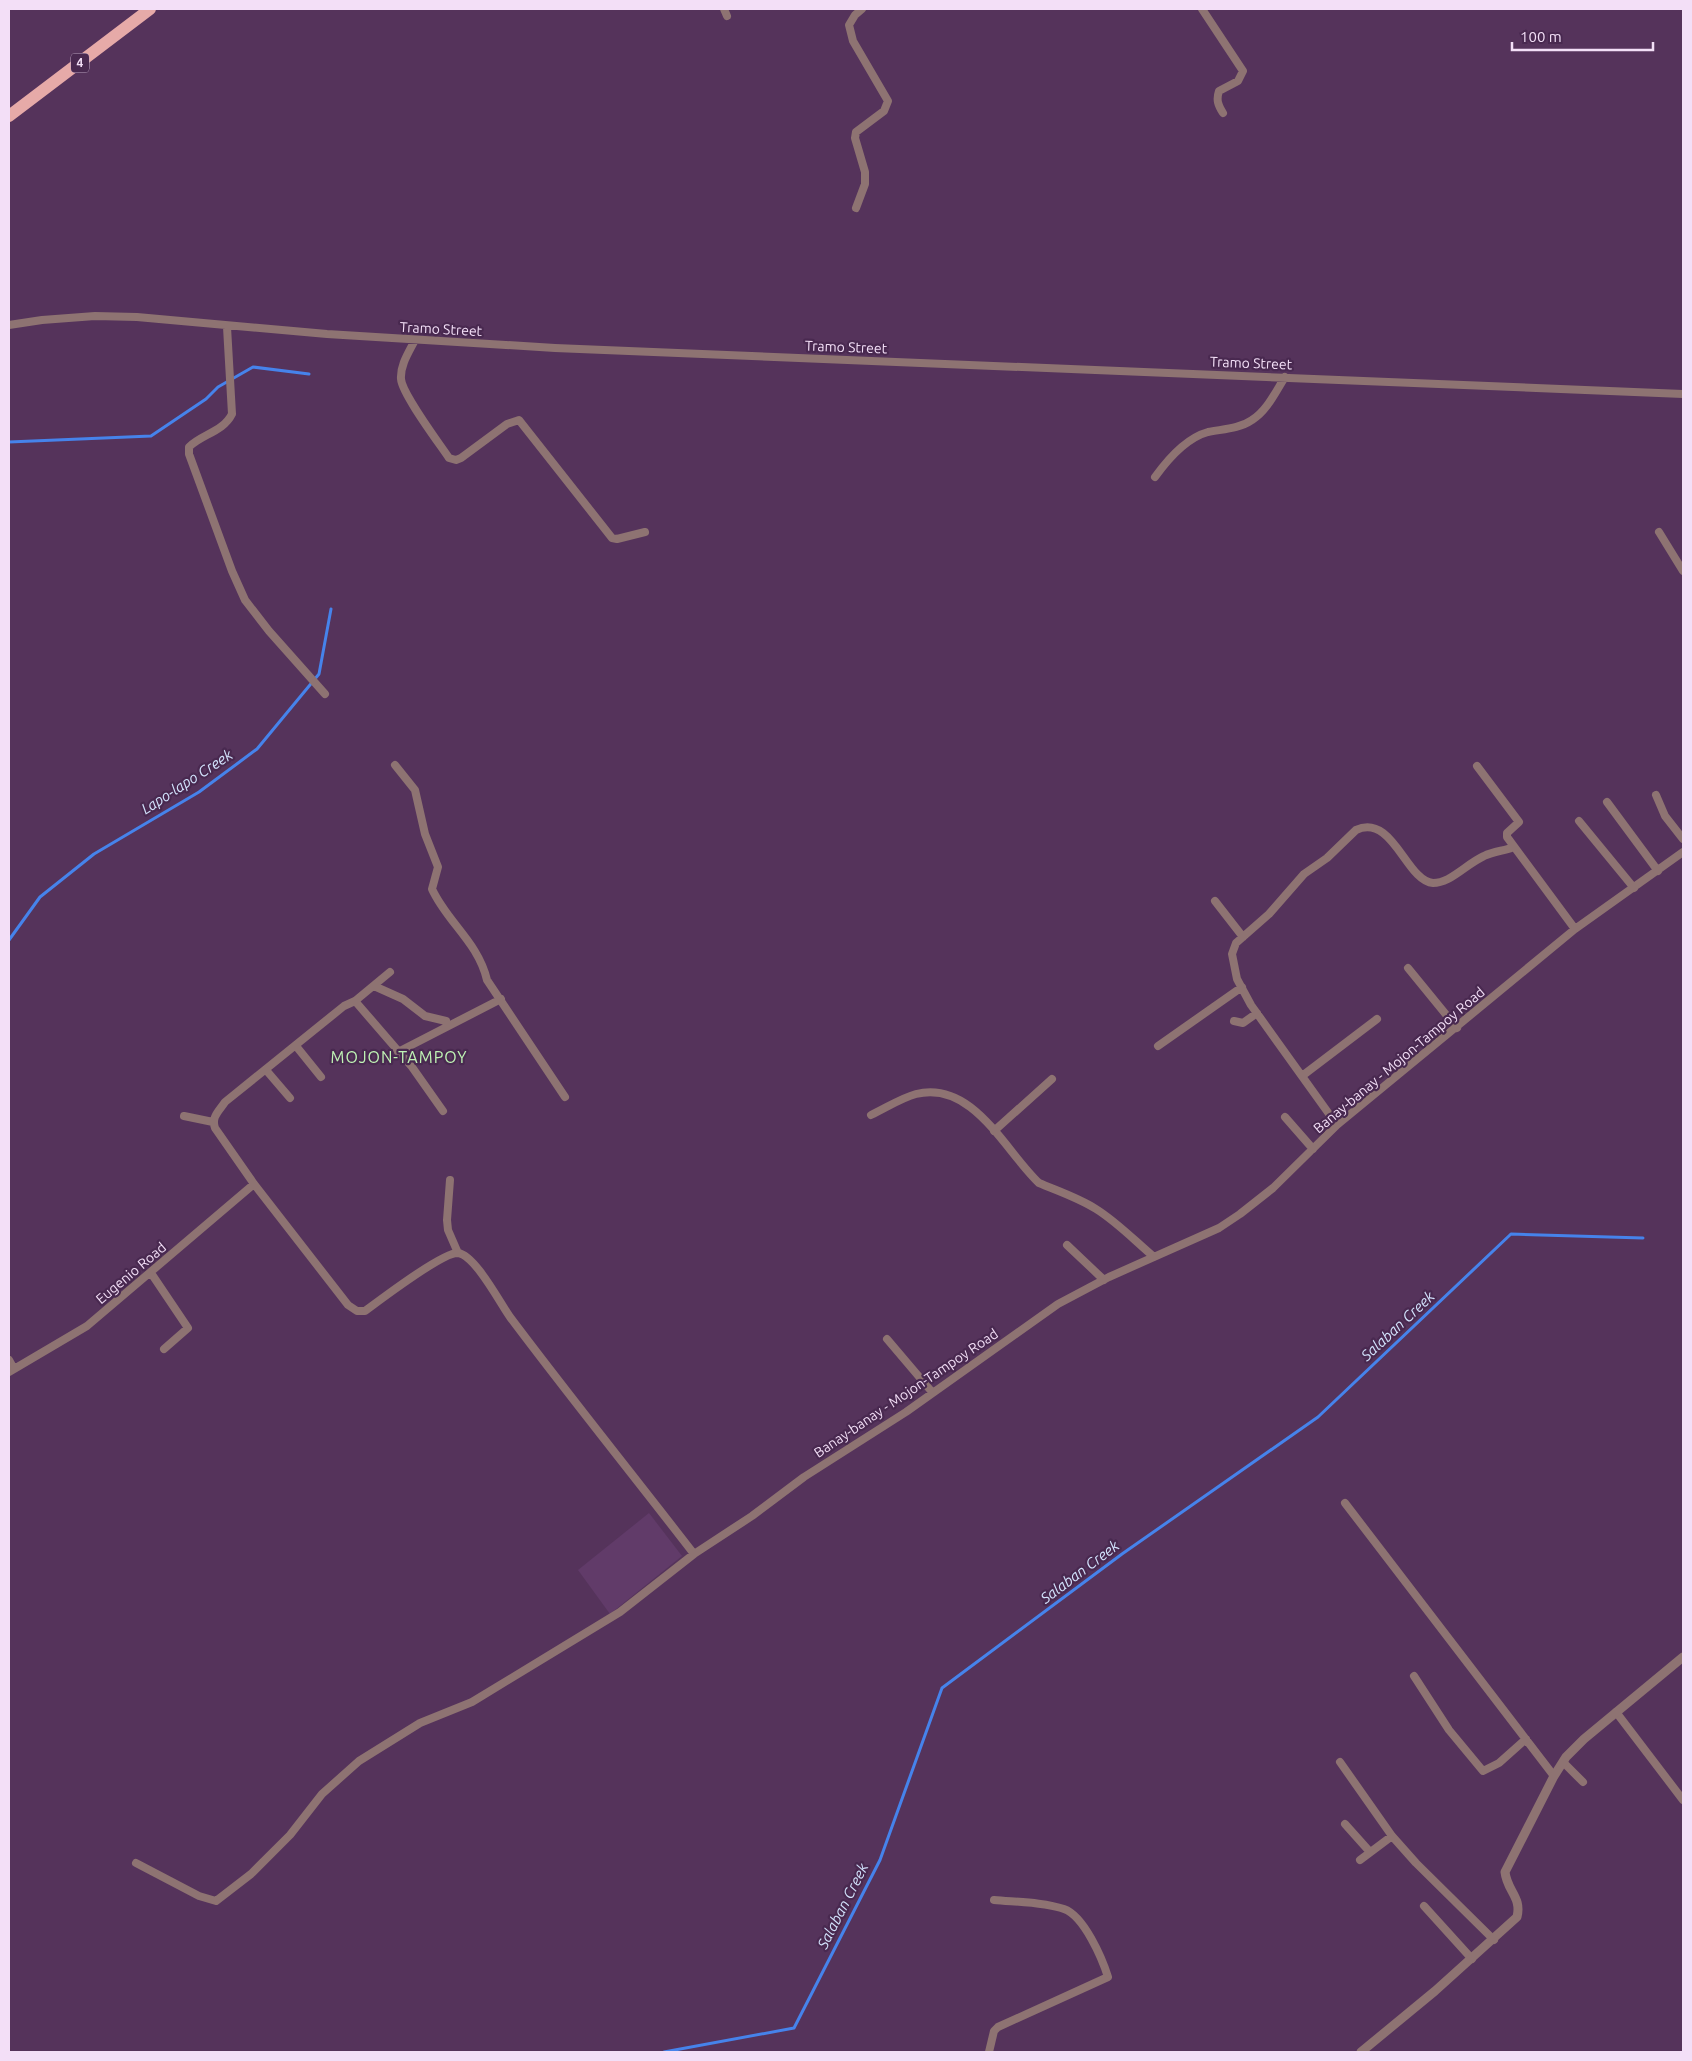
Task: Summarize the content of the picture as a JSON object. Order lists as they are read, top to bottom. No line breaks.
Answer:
{"streets":{"highway":["4"],"street":["Tramo Street","Banay-banay - Mojon-Tampoy Road","Eugenio Road"]},"districts":["MOJON-TAMPOY"],"water":["Lapo-lapo Creek","Salaban Creek"],"scale_bar":"100 m"}
